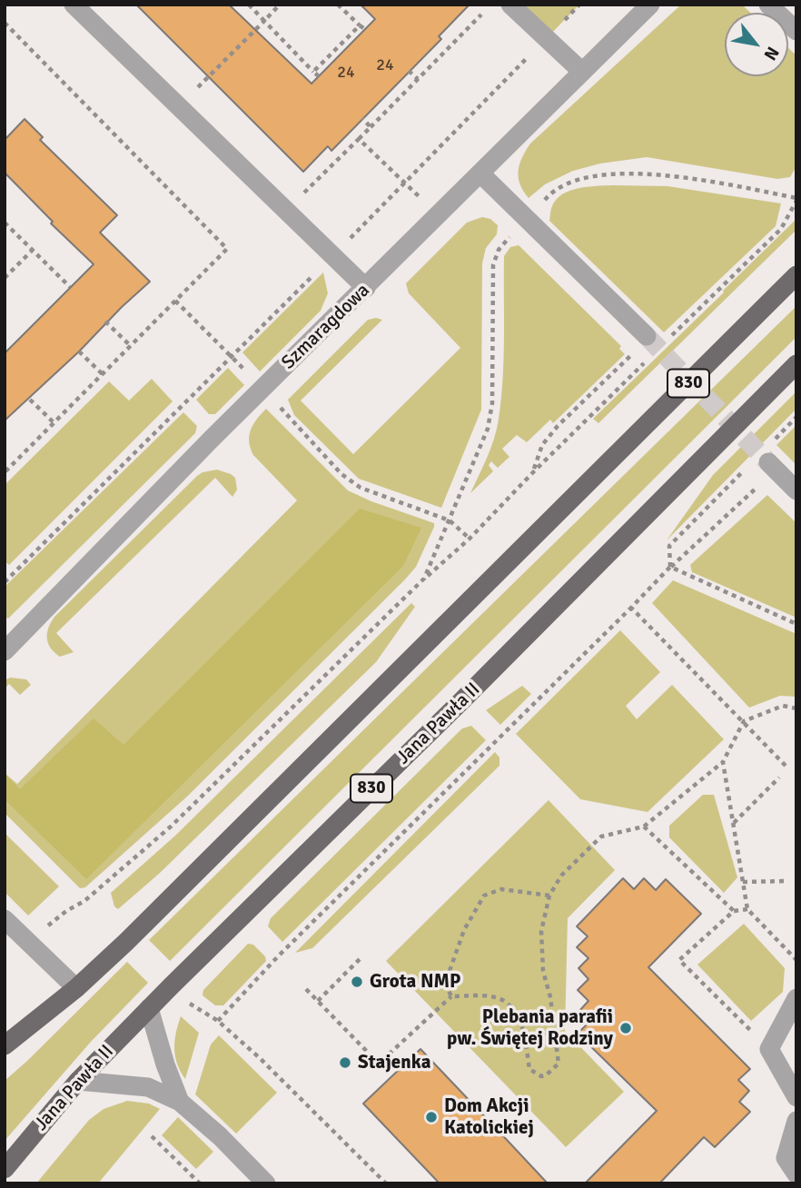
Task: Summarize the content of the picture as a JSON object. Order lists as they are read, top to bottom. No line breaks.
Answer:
{"streets":{"main road":["830","Jana Pawła II"],"street":["Szmaragdowa"]},"places":["Grota NMP","Plebania parafii pw. Świętej Rodziny","Stajenka","Dom Akcji Katolickiej"],"house_numbers":["24","24"],"north":"bottom right"}
